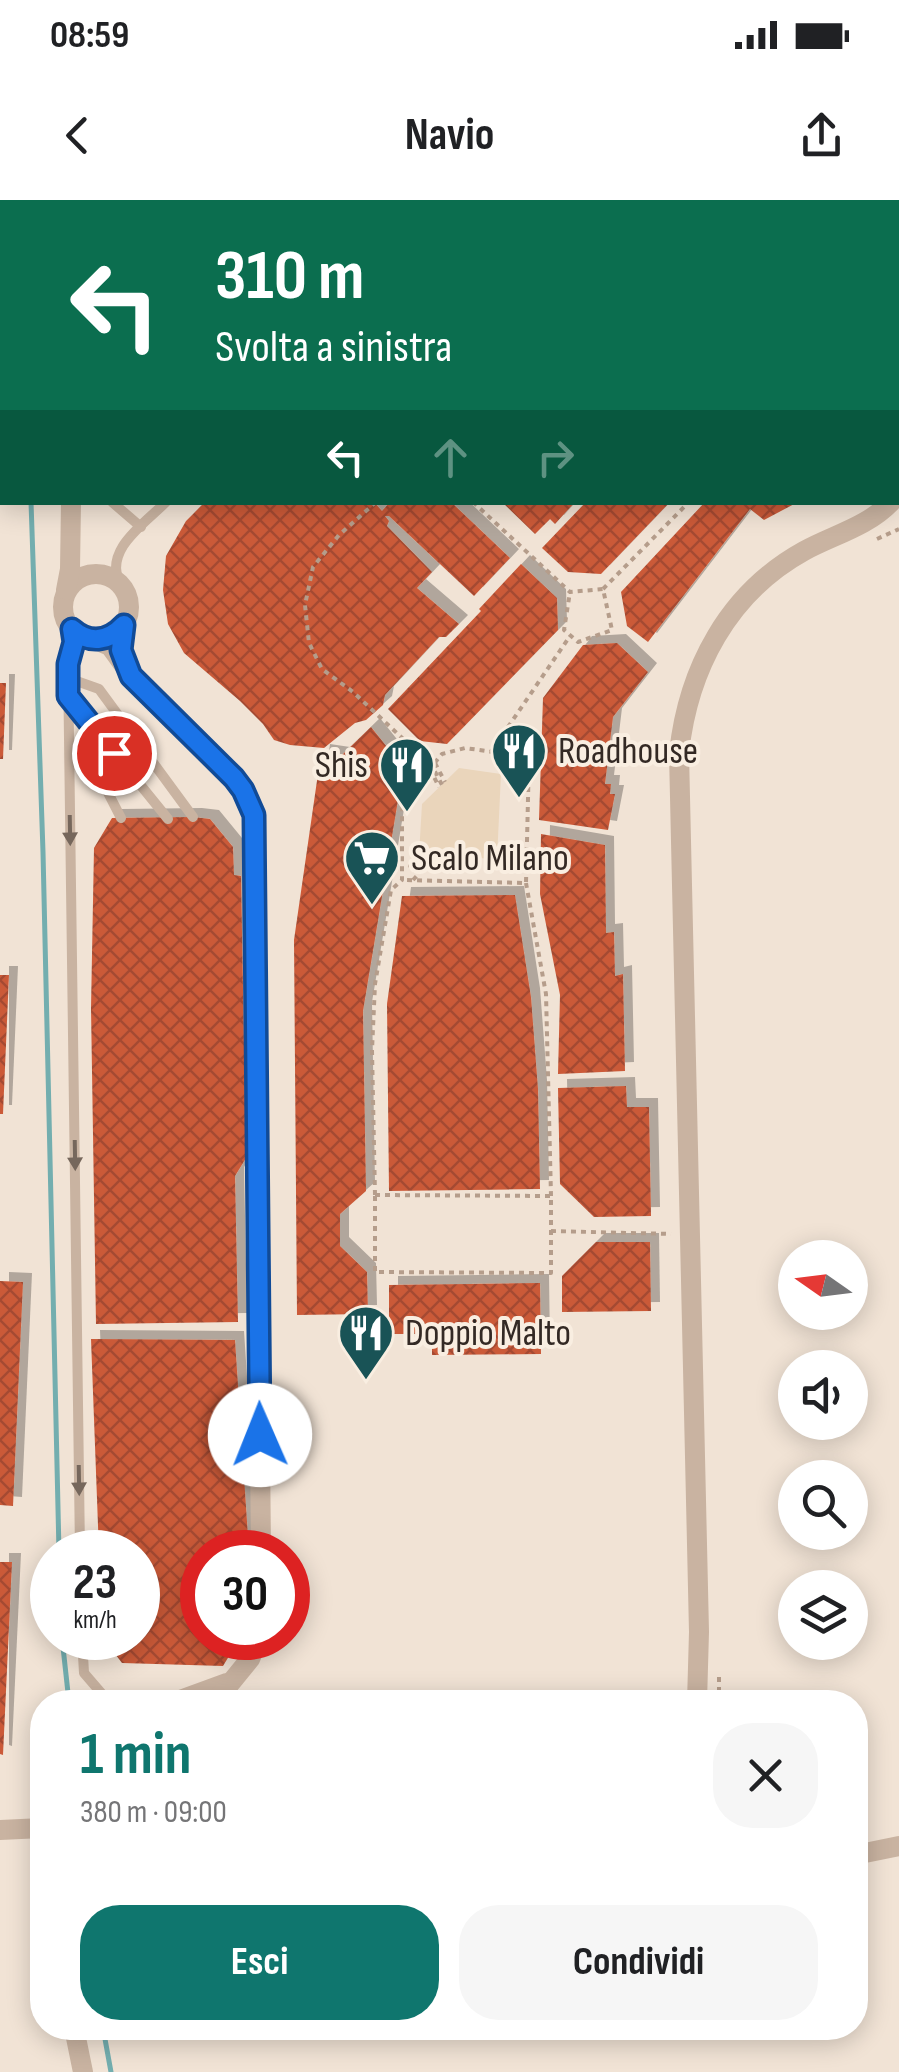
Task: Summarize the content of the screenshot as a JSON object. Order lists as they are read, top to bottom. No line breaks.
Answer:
{"places":{"restaurant":["Roadhouse","Shis","Doppio Malto"],"supermarket":["Scalo Milano"]},"north":"left","page":{"status":"08:59","header":"Navio","turn":["310 m","Svolta a sinistra"],"speed":"23 km/h","limit":"30","heading":["1 min","380 m · 09:00"],"buttons":["Esci","Condividi"]}}
